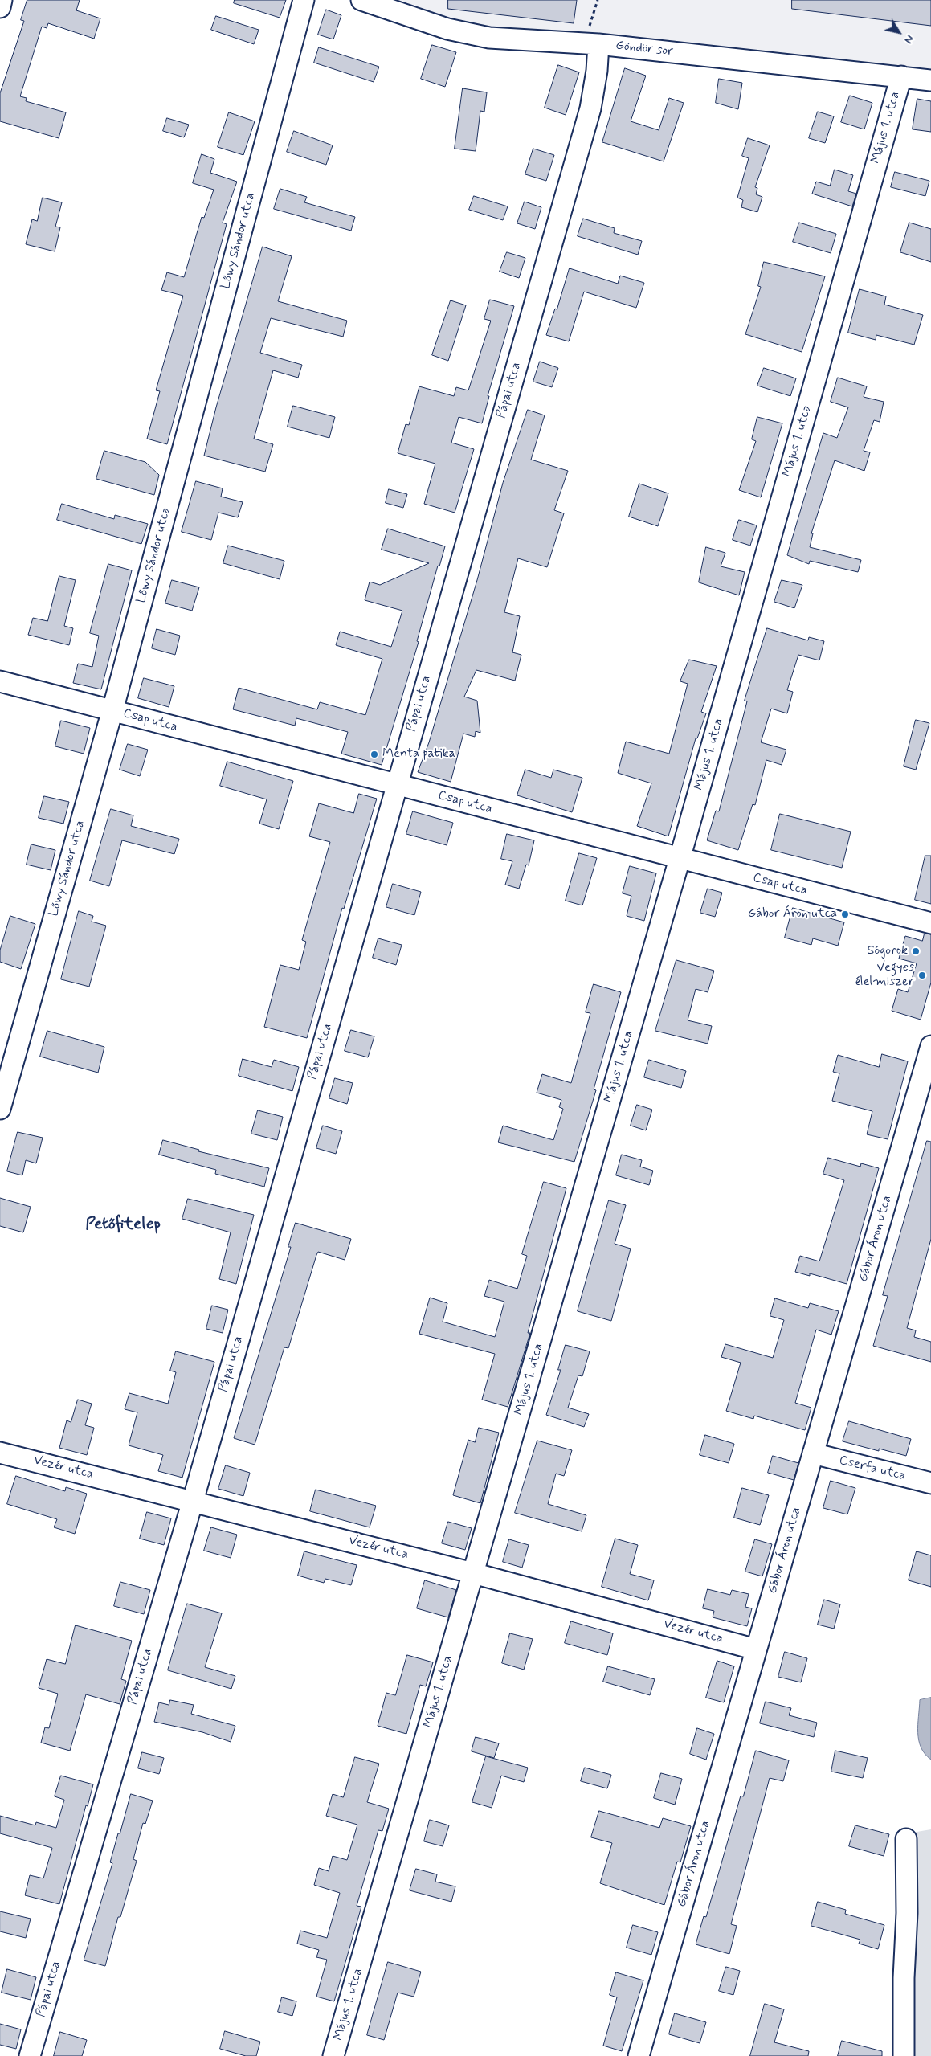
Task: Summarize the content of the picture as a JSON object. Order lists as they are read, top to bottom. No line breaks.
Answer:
{"streets":{"street":["Göndör sor","Május 1. utca","Lőwy Sándor utca","Pápai utca","Csap utca","Gábor Áron utca","Vezér utca","Cserfa utca"]},"crossings":[["Göndör sor","Május 1. utca"],["Göndör sor","Pápai utca"],["Május 1. utca","Csap utca"],["Május 1. utca","Vezér utca"],["Lőwy Sándor utca","Csap utca"],["Pápai utca","Csap utca"],["Pápai utca","Vezér utca"],["Gábor Áron utca","Vezér utca"],["Gábor Áron utca","Cserfa utca"]],"districts":["Petőfitelep"],"places":["Menta patika","Gábor Áron utca","Sógorok","Vegyes élelmiszer"],"north":"bottom right"}
